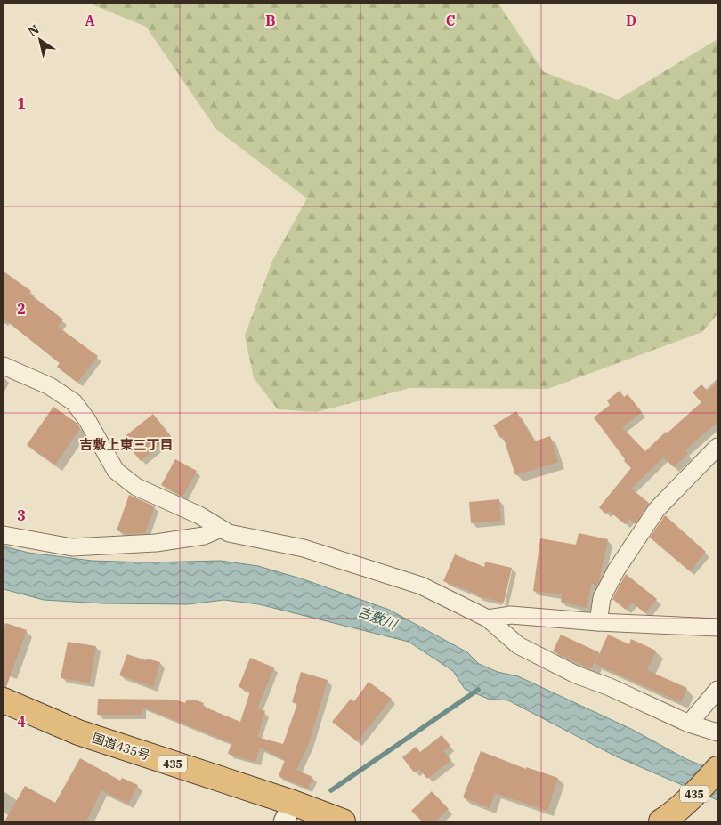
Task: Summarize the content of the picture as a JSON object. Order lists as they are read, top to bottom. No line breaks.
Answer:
{"streets":{"highway":["国道435号","435"]},"districts":["吉敷上東三丁目"],"water":["吉敷川"],"north":"top left","grid":{"columns":["A","B","C","D"],"rows":["1","2","3","4"]}}
